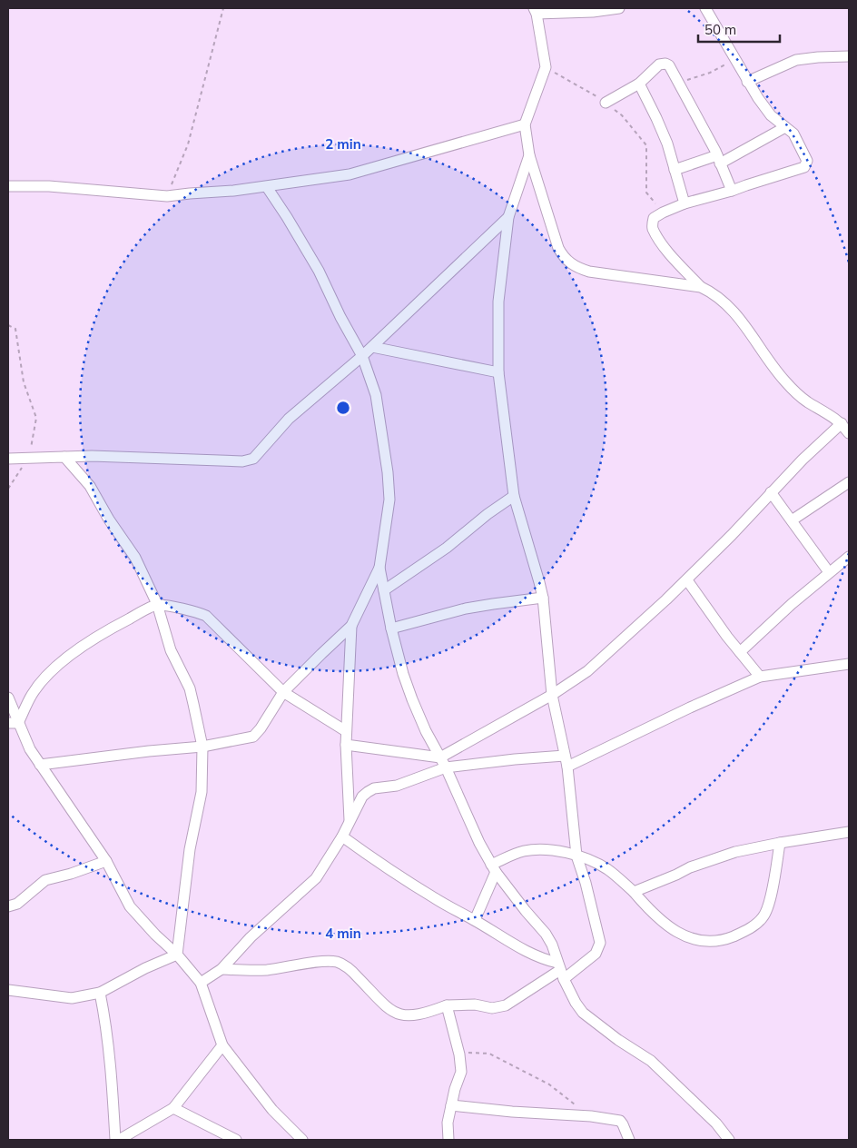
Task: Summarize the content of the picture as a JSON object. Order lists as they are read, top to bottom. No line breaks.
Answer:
{"scale_bar":"50 m","rings":["2 min","4 min"]}
